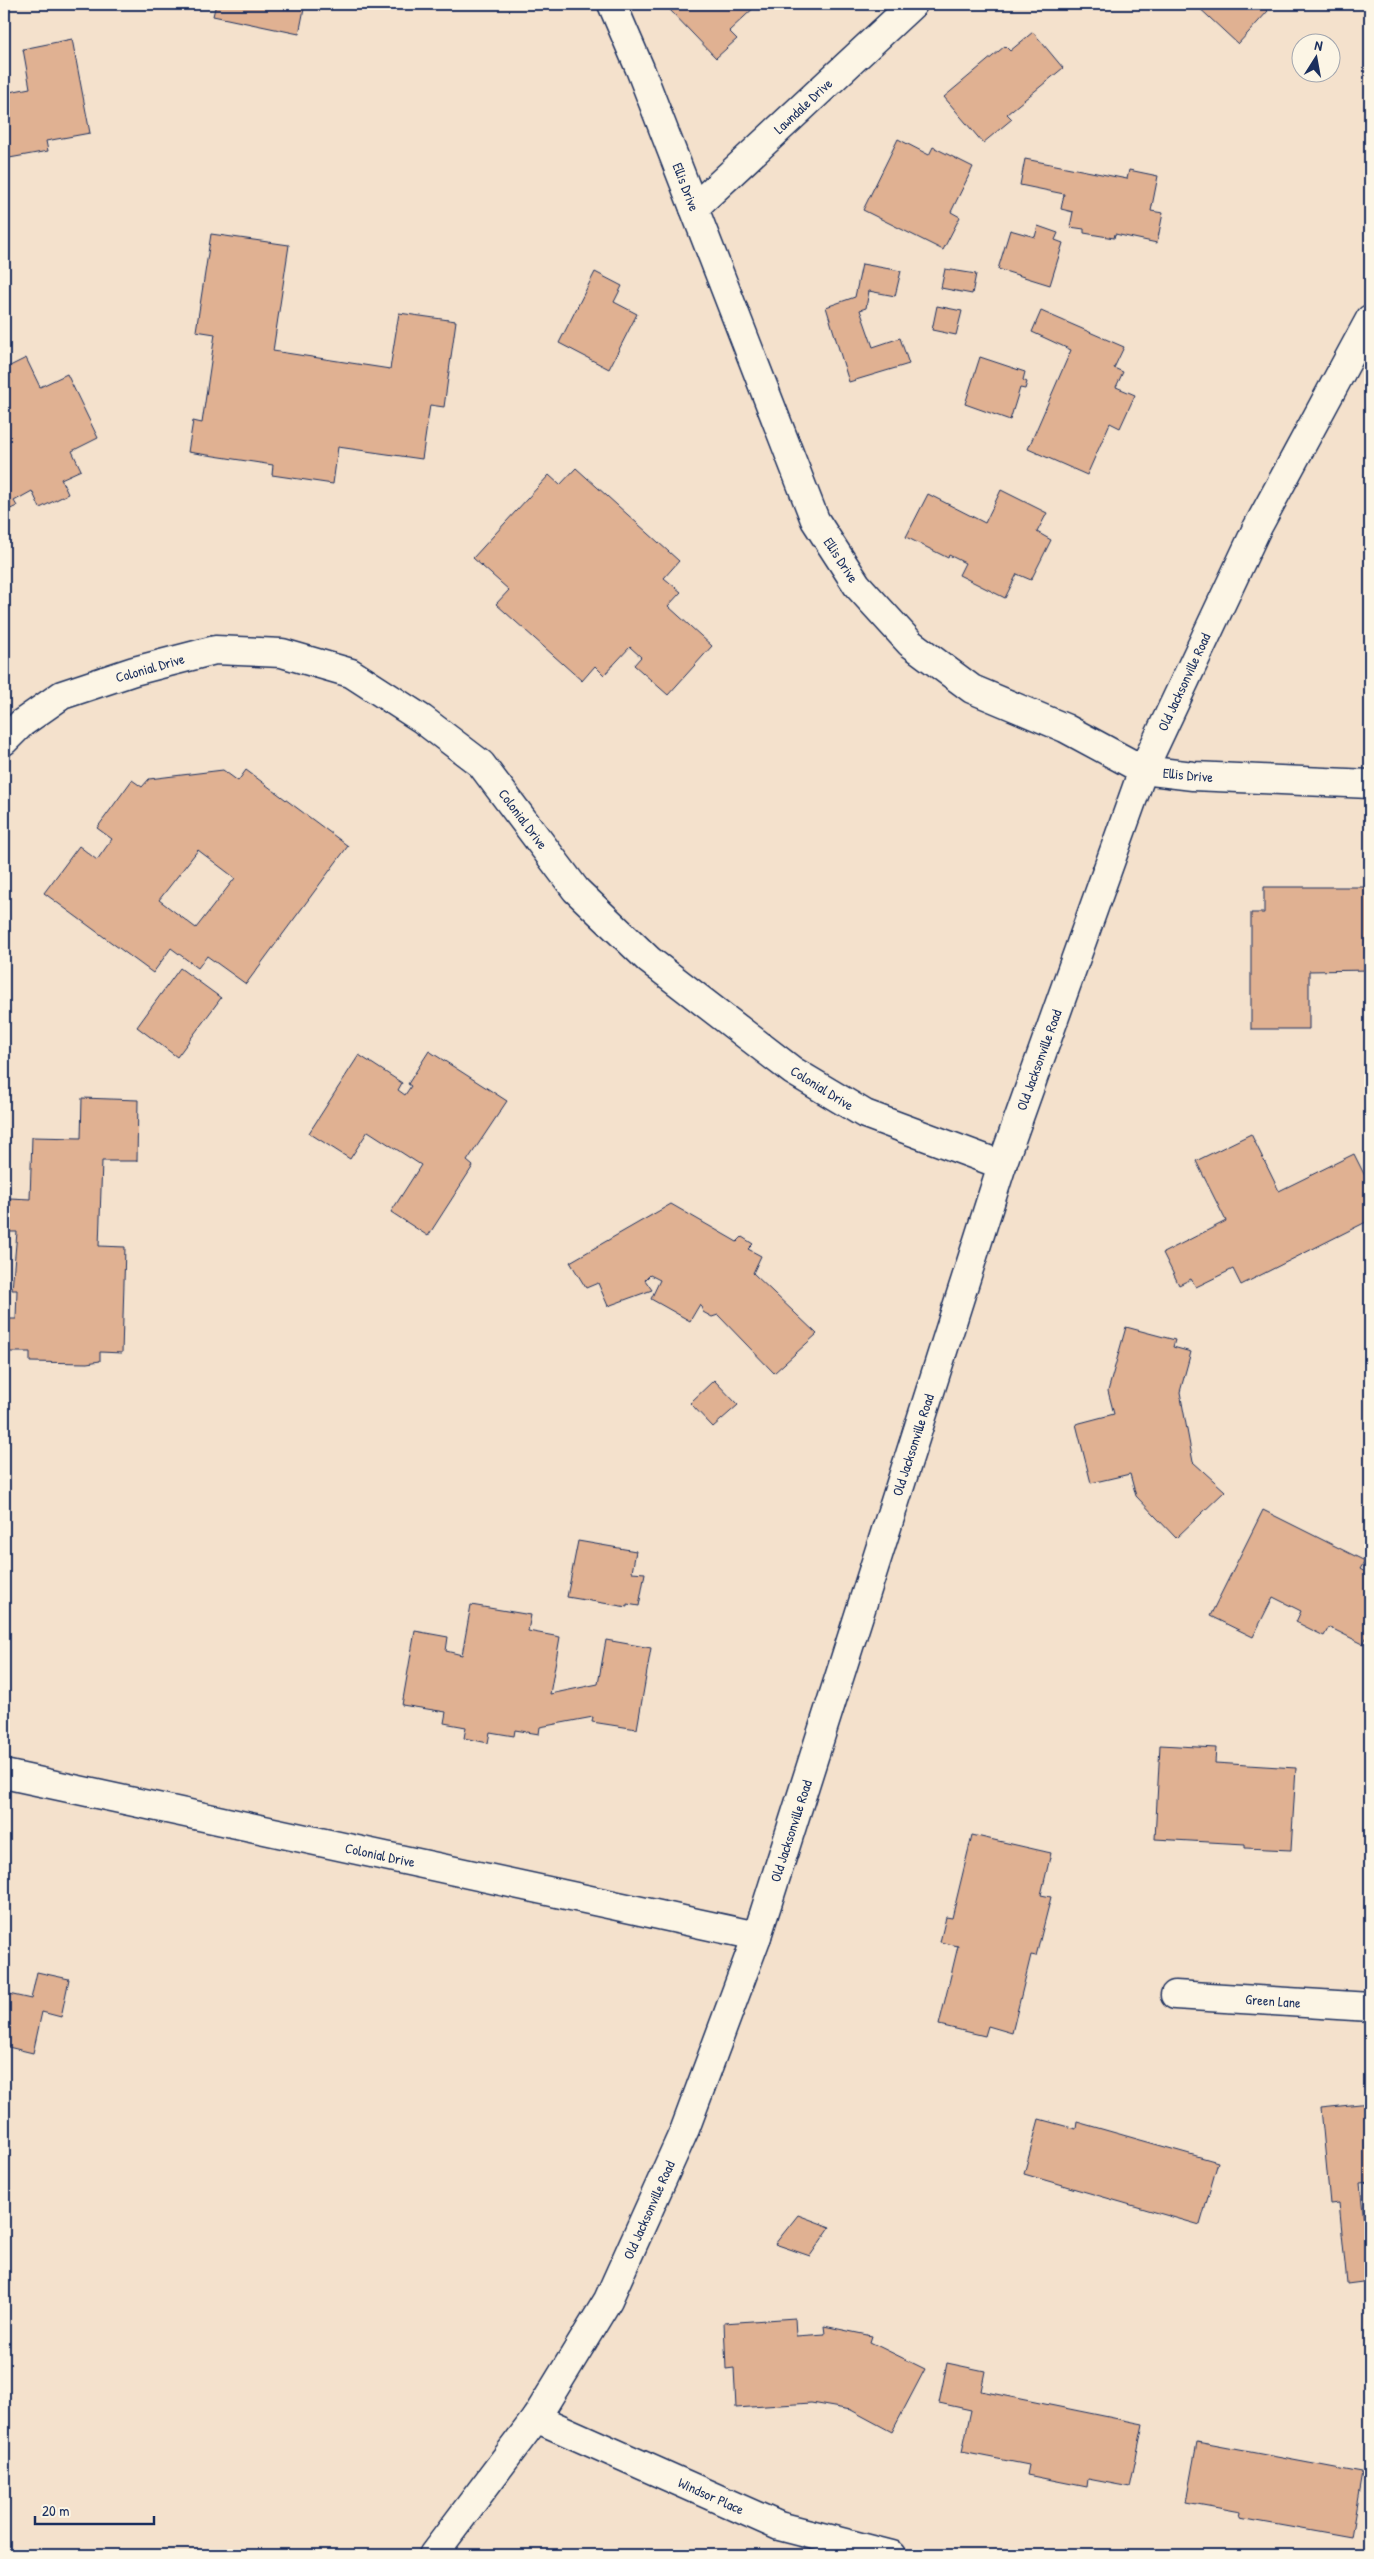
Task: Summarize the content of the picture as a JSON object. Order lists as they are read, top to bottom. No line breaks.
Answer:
{"streets":{"street":["Lawndale Drive","Ellis Drive","Colonial Drive","Old Jacksonville Road","Green Lane","Windsor Place"]},"crossings":[["Lawndale Drive","Ellis Drive"],["Ellis Drive","Old Jacksonville Road"],["Colonial Drive","Old Jacksonville Road"],["Old Jacksonville Road","Windsor Place"]],"scale_bar":"20 m","north":"top"}
